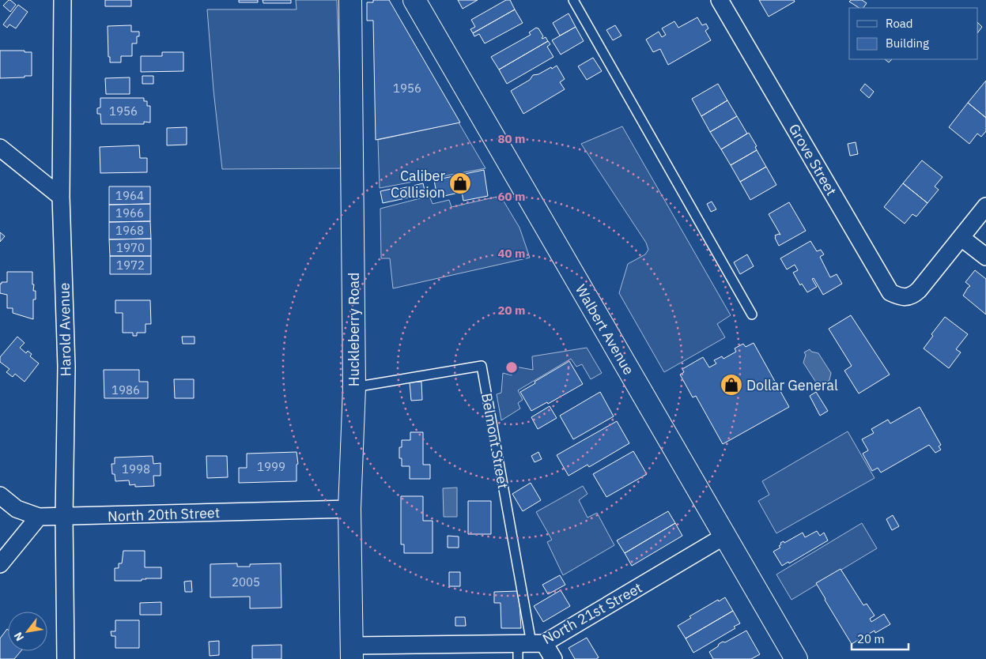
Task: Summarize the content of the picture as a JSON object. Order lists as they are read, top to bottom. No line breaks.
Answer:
{"streets":{"main road":["Huckleberry Road","Walbert Avenue"],"street":["Grove Street","Harold Avenue","Belmont Street","North 20th Street","North 21st Street"]},"crossings":[["Harold Avenue","North 20th Street"],["Huckleberry Road","Belmont Street"],["Huckleberry Road","North 20th Street"],["Huckleberry Road","North 21st Street"],["Walbert Avenue","North 21st Street"],["Belmont Street","North 21st Street"]],"places":{"shop":["Caliber Collision","Dollar General"]},"house_numbers":["1956","1956","1964","1966","1968","1970","1972","1986","1999","1998","2005"],"legend":["Road","Building"],"scale_bar":"20 m","north":"bottom left","rings":["80 m","60 m","40 m","20 m"]}
